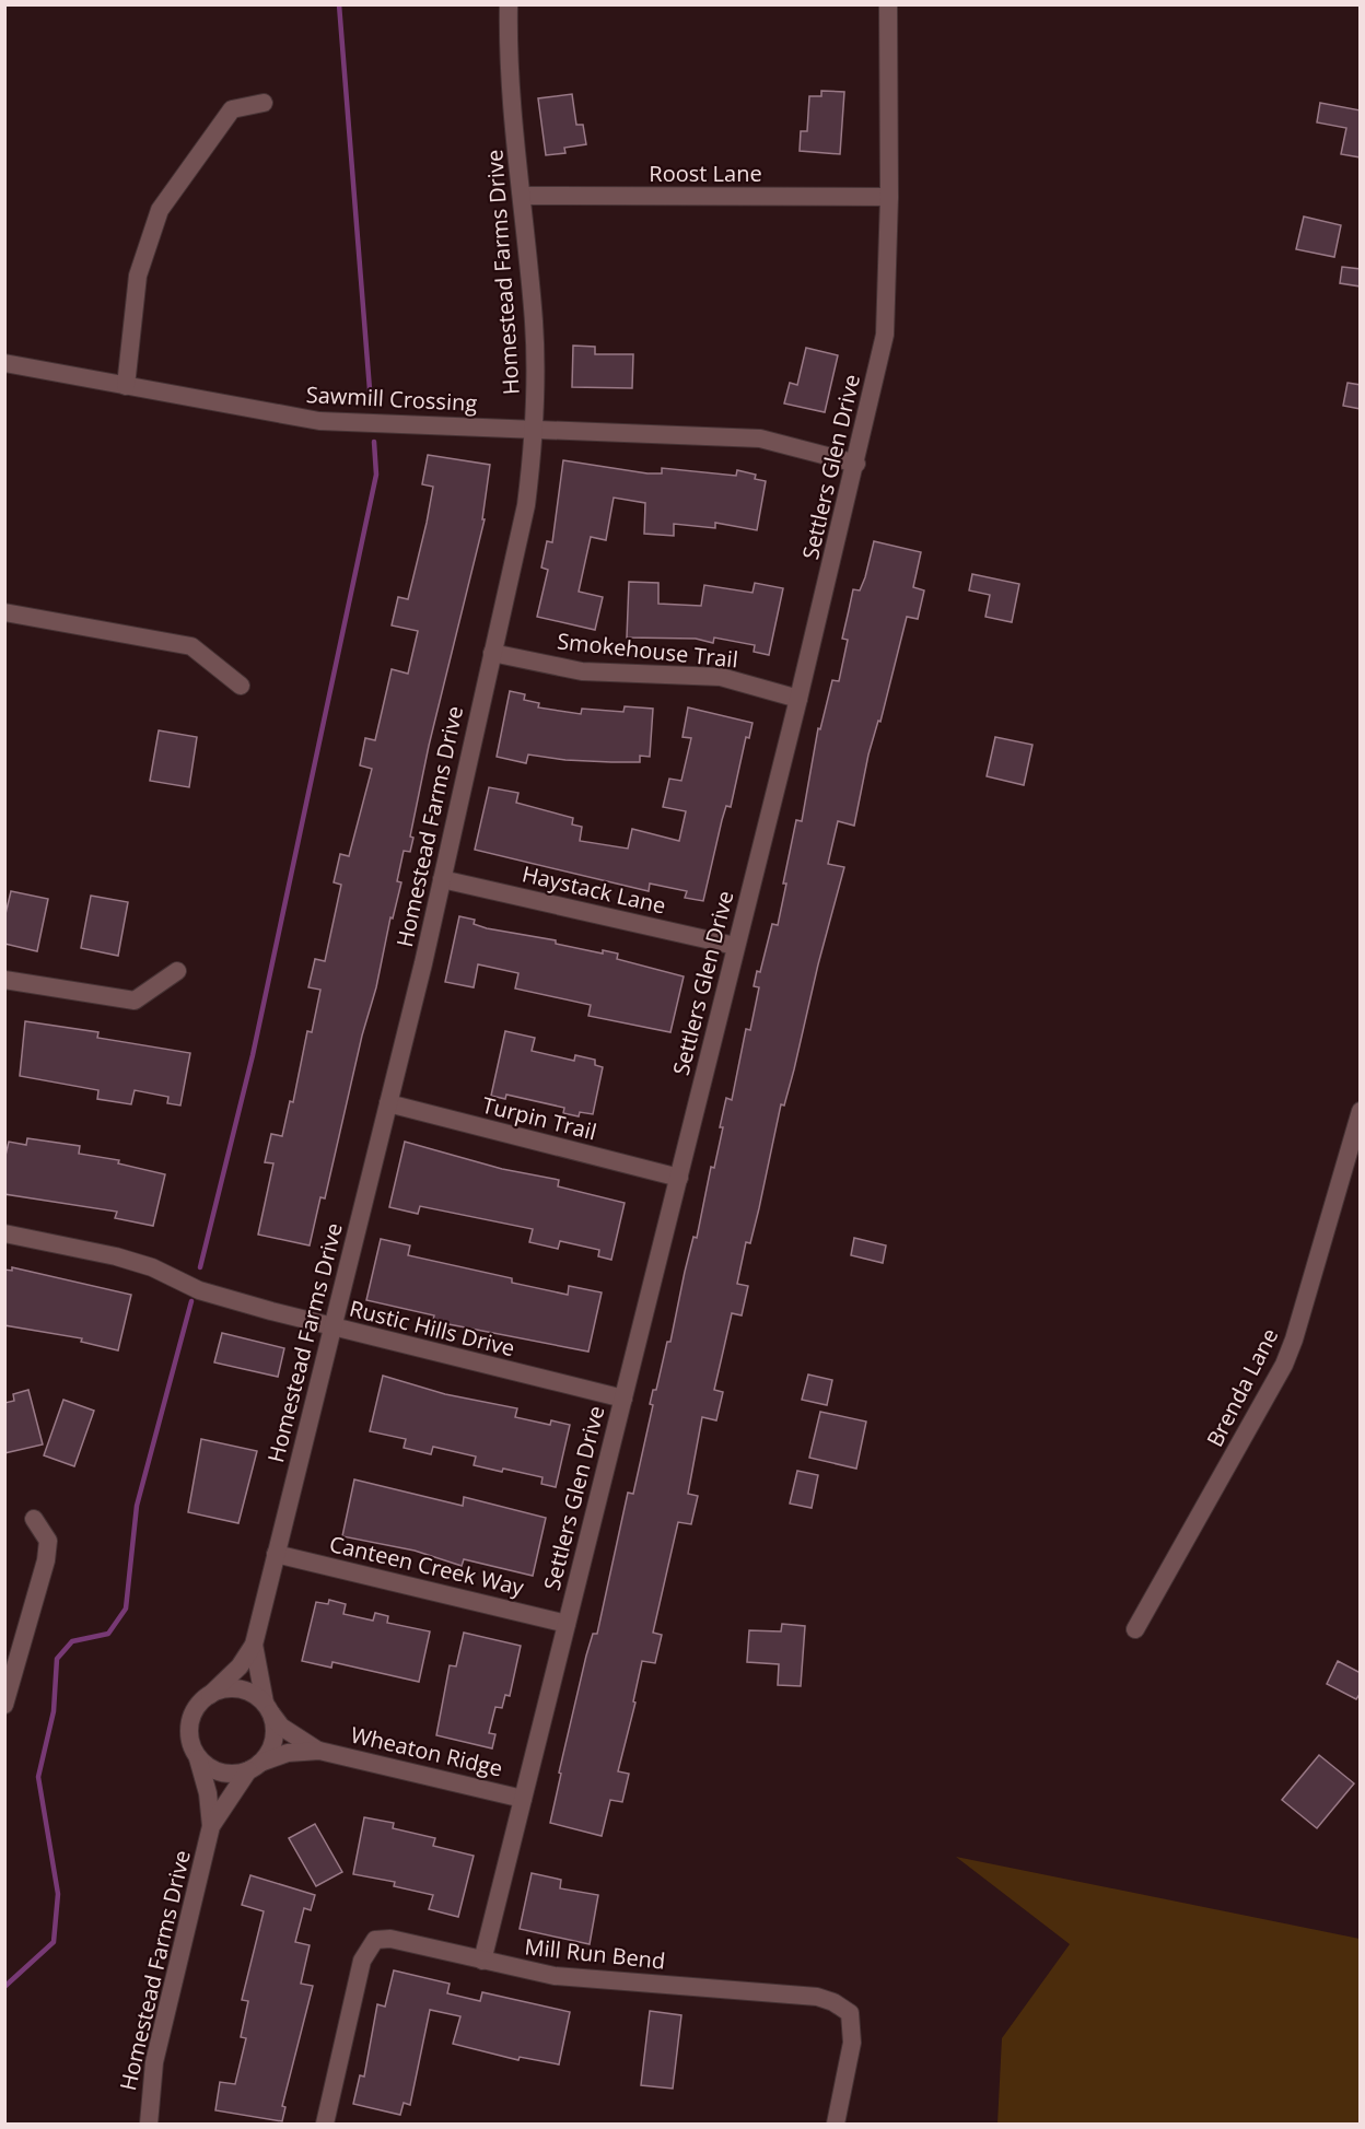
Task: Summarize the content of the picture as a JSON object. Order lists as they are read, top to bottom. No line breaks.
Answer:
{"streets":{"street":["Roost Lane","Homestead Farms Drive","Sawmill Crossing","Settlers Glen Drive","Smokehouse Trail","Haystack Lane","Turpin Trail","Rustic Hills Drive","Brenda Lane","Canteen Creek Way","Wheaton Ridge","Mill Run Bend"]},"crossings":[["Roost Lane","Homestead Farms Drive"],["Roost Lane","Settlers Glen Drive"],["Homestead Farms Drive","Sawmill Crossing"],["Homestead Farms Drive","Smokehouse Trail"],["Homestead Farms Drive","Haystack Lane"],["Homestead Farms Drive","Turpin Trail"],["Homestead Farms Drive","Rustic Hills Drive"],["Homestead Farms Drive","Canteen Creek Way"],["Homestead Farms Drive","Wheaton Ridge"],["Sawmill Crossing","Settlers Glen Drive"],["Settlers Glen Drive","Smokehouse Trail"],["Settlers Glen Drive","Haystack Lane"],["Settlers Glen Drive","Turpin Trail"],["Settlers Glen Drive","Rustic Hills Drive"],["Settlers Glen Drive","Canteen Creek Way"],["Settlers Glen Drive","Wheaton Ridge"],["Settlers Glen Drive","Mill Run Bend"]]}
